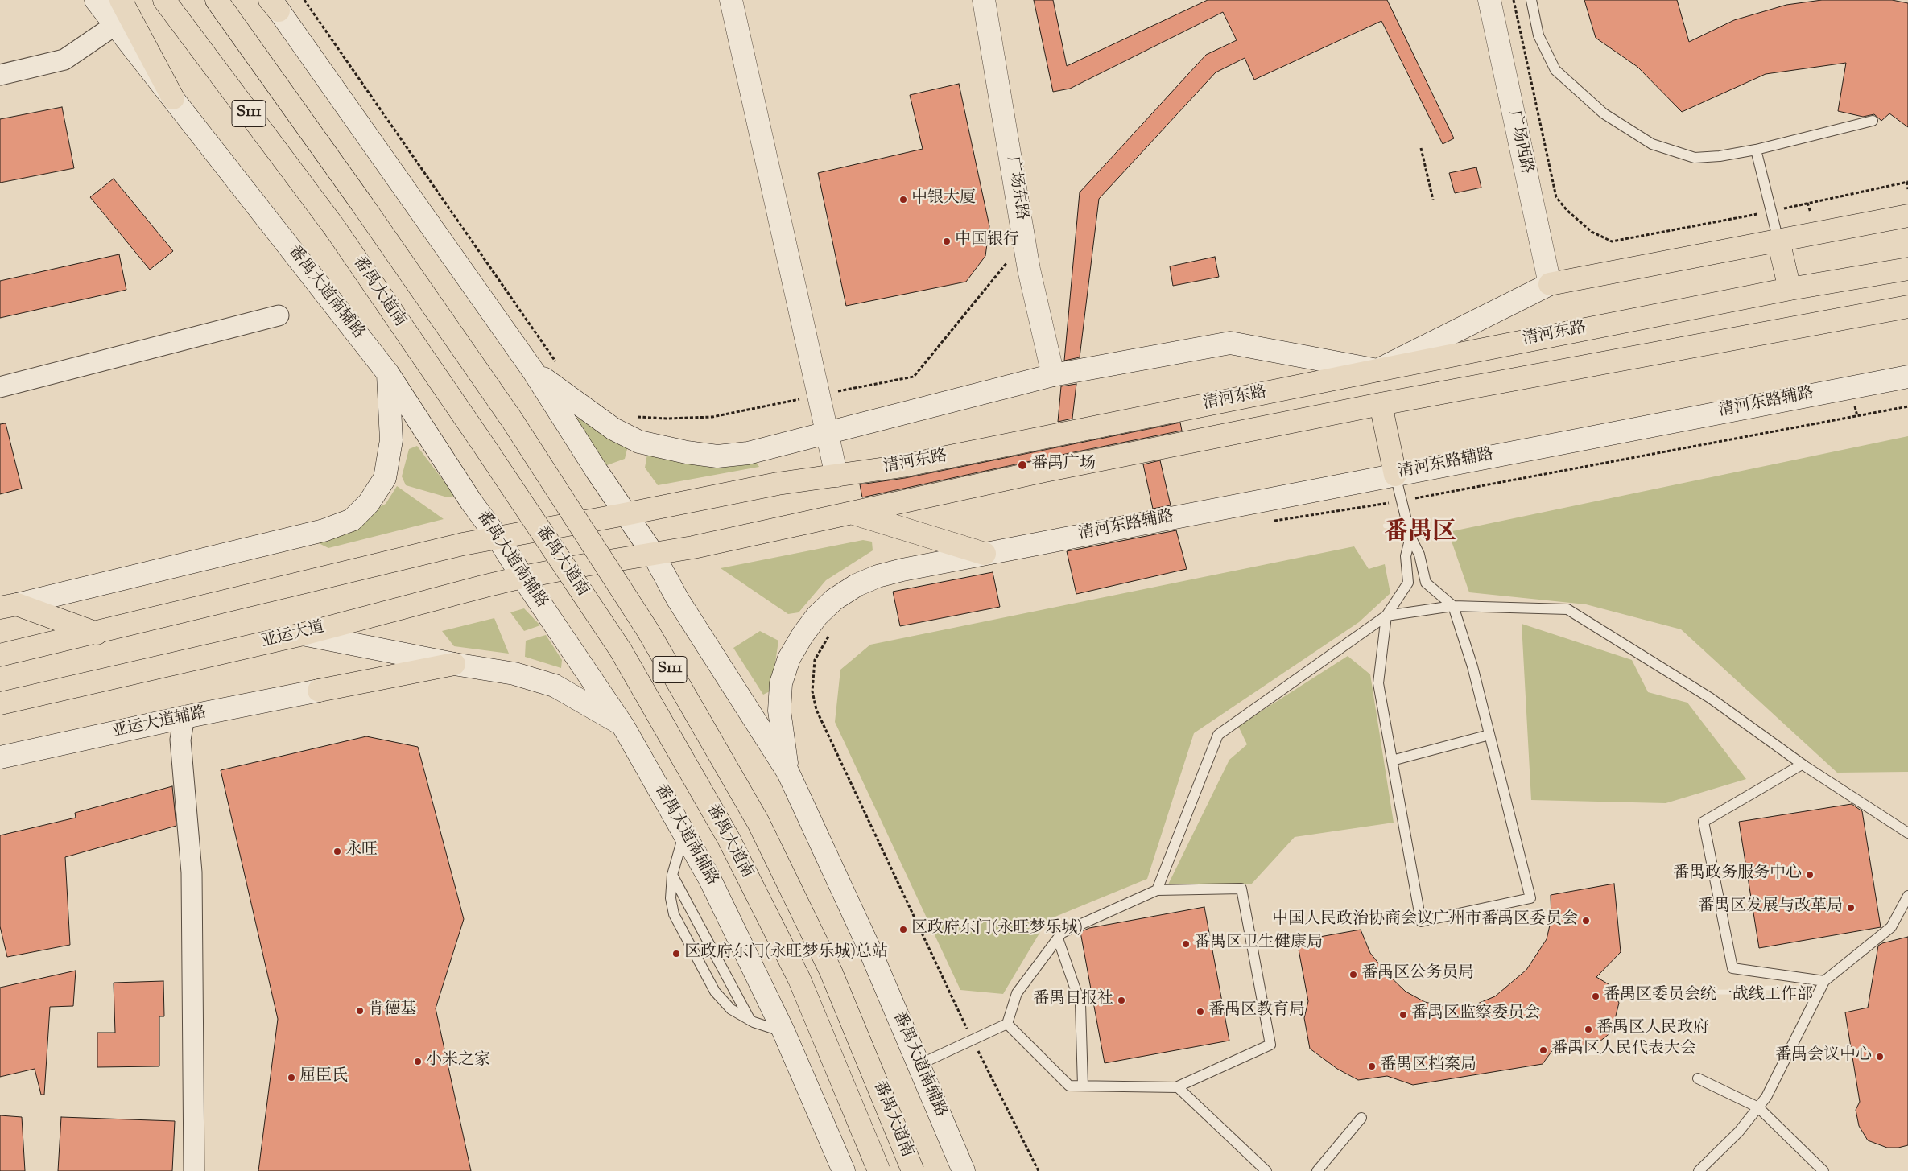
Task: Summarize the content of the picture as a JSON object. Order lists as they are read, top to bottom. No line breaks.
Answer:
{"streets":{"main road":["S111","广场西路","广场东路","番禺大道南","番禺大道南辅路","清河东路","清河东路辅路","亚运大道","亚运大道辅路"]},"crossings":[["番禺大道南辅路","清河东路"],["番禺大道南辅路","清河东路辅路"],["番禺大道南辅路","亚运大道"],["清河东路","亚运大道"]],"districts":["番禺区"],"places":["中银大厦","中国银行","番禺广场","永旺","番禺政务服务中心","番禺区发展与改革局","中国人民政治协商会议广州市番禺区委员会","区政府东门(永旺梦乐城)","番禺区卫生健康局","区政府东门(永旺梦乐城)总站","番禺区公务员局","番禺区委员会统一战线工作部","番禺日报社","肯德基","番禺区教育局","番禺区监察委员会","番禺区人民政府","番禺区人民代表大会","番禺会议中心","小米之家","番禺区档案局","屈臣氏"]}
